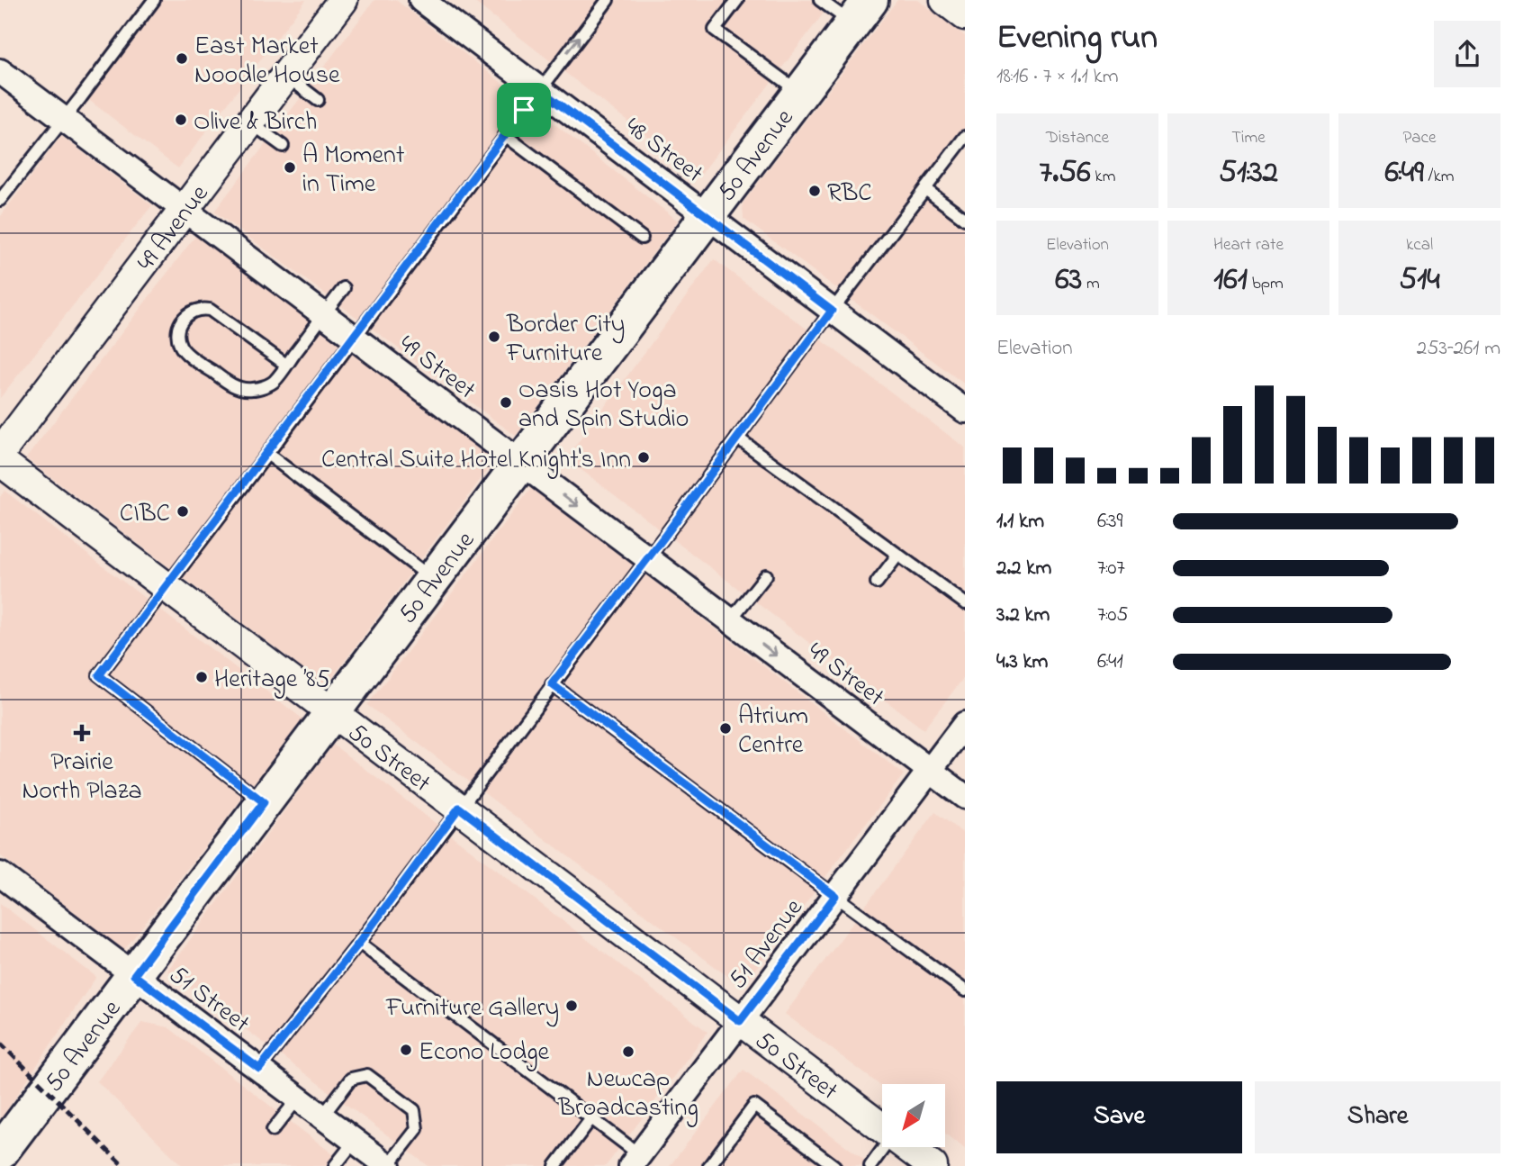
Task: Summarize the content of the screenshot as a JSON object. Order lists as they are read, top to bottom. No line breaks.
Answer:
{"streets":{"main road":["50 Avenue"],"street":["48 Street","49 Avenue","49 Street","50 Street","51 Avenue","51 Street"]},"crossings":[["48 Street","50 Avenue"],["50 Avenue","49 Street"],["50 Avenue","50 Street"],["50 Avenue","51 Street"],["49 Avenue","49 Street"],["49 Street","51 Avenue"],["50 Street","51 Avenue"]],"places":{"other":["East Market Noodle House","Olive & Birch","A Moment in Time","RBC","Border City Furniture","Oasis Hot Yoga and Spin Studio","Central Suite Hotel Knight's Inn","CIBC","Heritage ’85","Atrium Centre","Furniture Gallery","Econo Lodge","Newcap Broadcasting"],"health":["Prairie North Plaza"]},"north":"bottom left","page":{"heading":["Evening run","18:16 · 7 × 1.1 km"],"stats":[["Distance","7.56 km"],["Time","51:32"],["Pace","6:49 /km"],["Elevation","63 m"],["Heart rate","161 bpm"],["kcal","514"]],"chart":["Elevation","253–261 m"],"list":[{"name":"1.1 km","note":"6:39"},{"name":"2.2 km","note":"7:07"},{"name":"3.2 km","note":"7:05"},{"name":"4.3 km","note":"6:41"}],"buttons":["Save","Share"]}}
